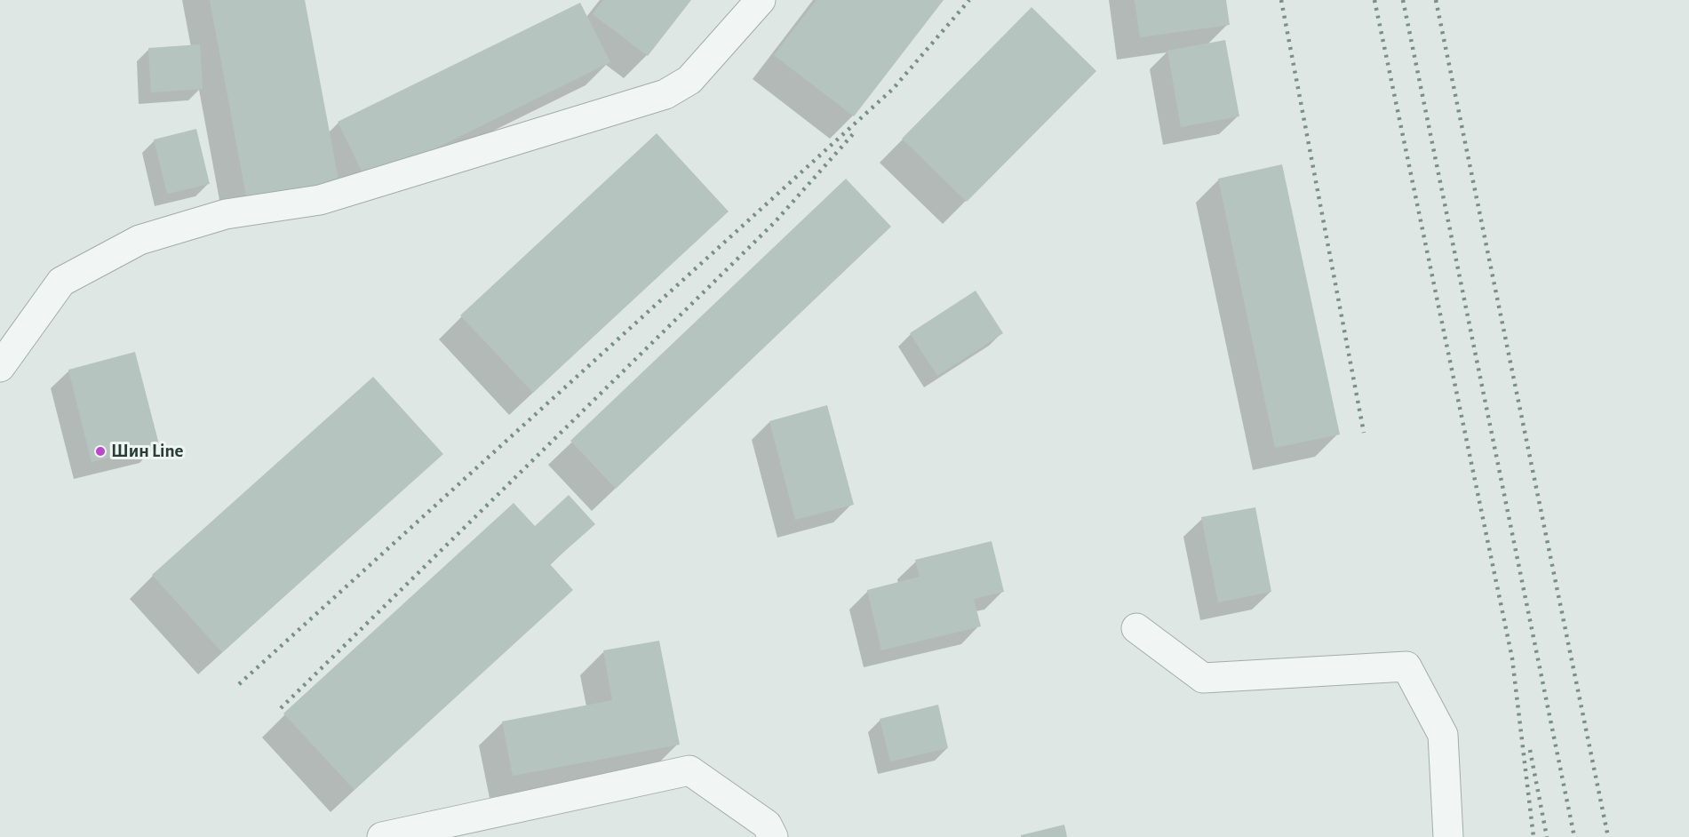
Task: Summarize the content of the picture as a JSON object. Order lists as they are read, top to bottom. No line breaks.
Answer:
{"places":["Шин Line"]}
